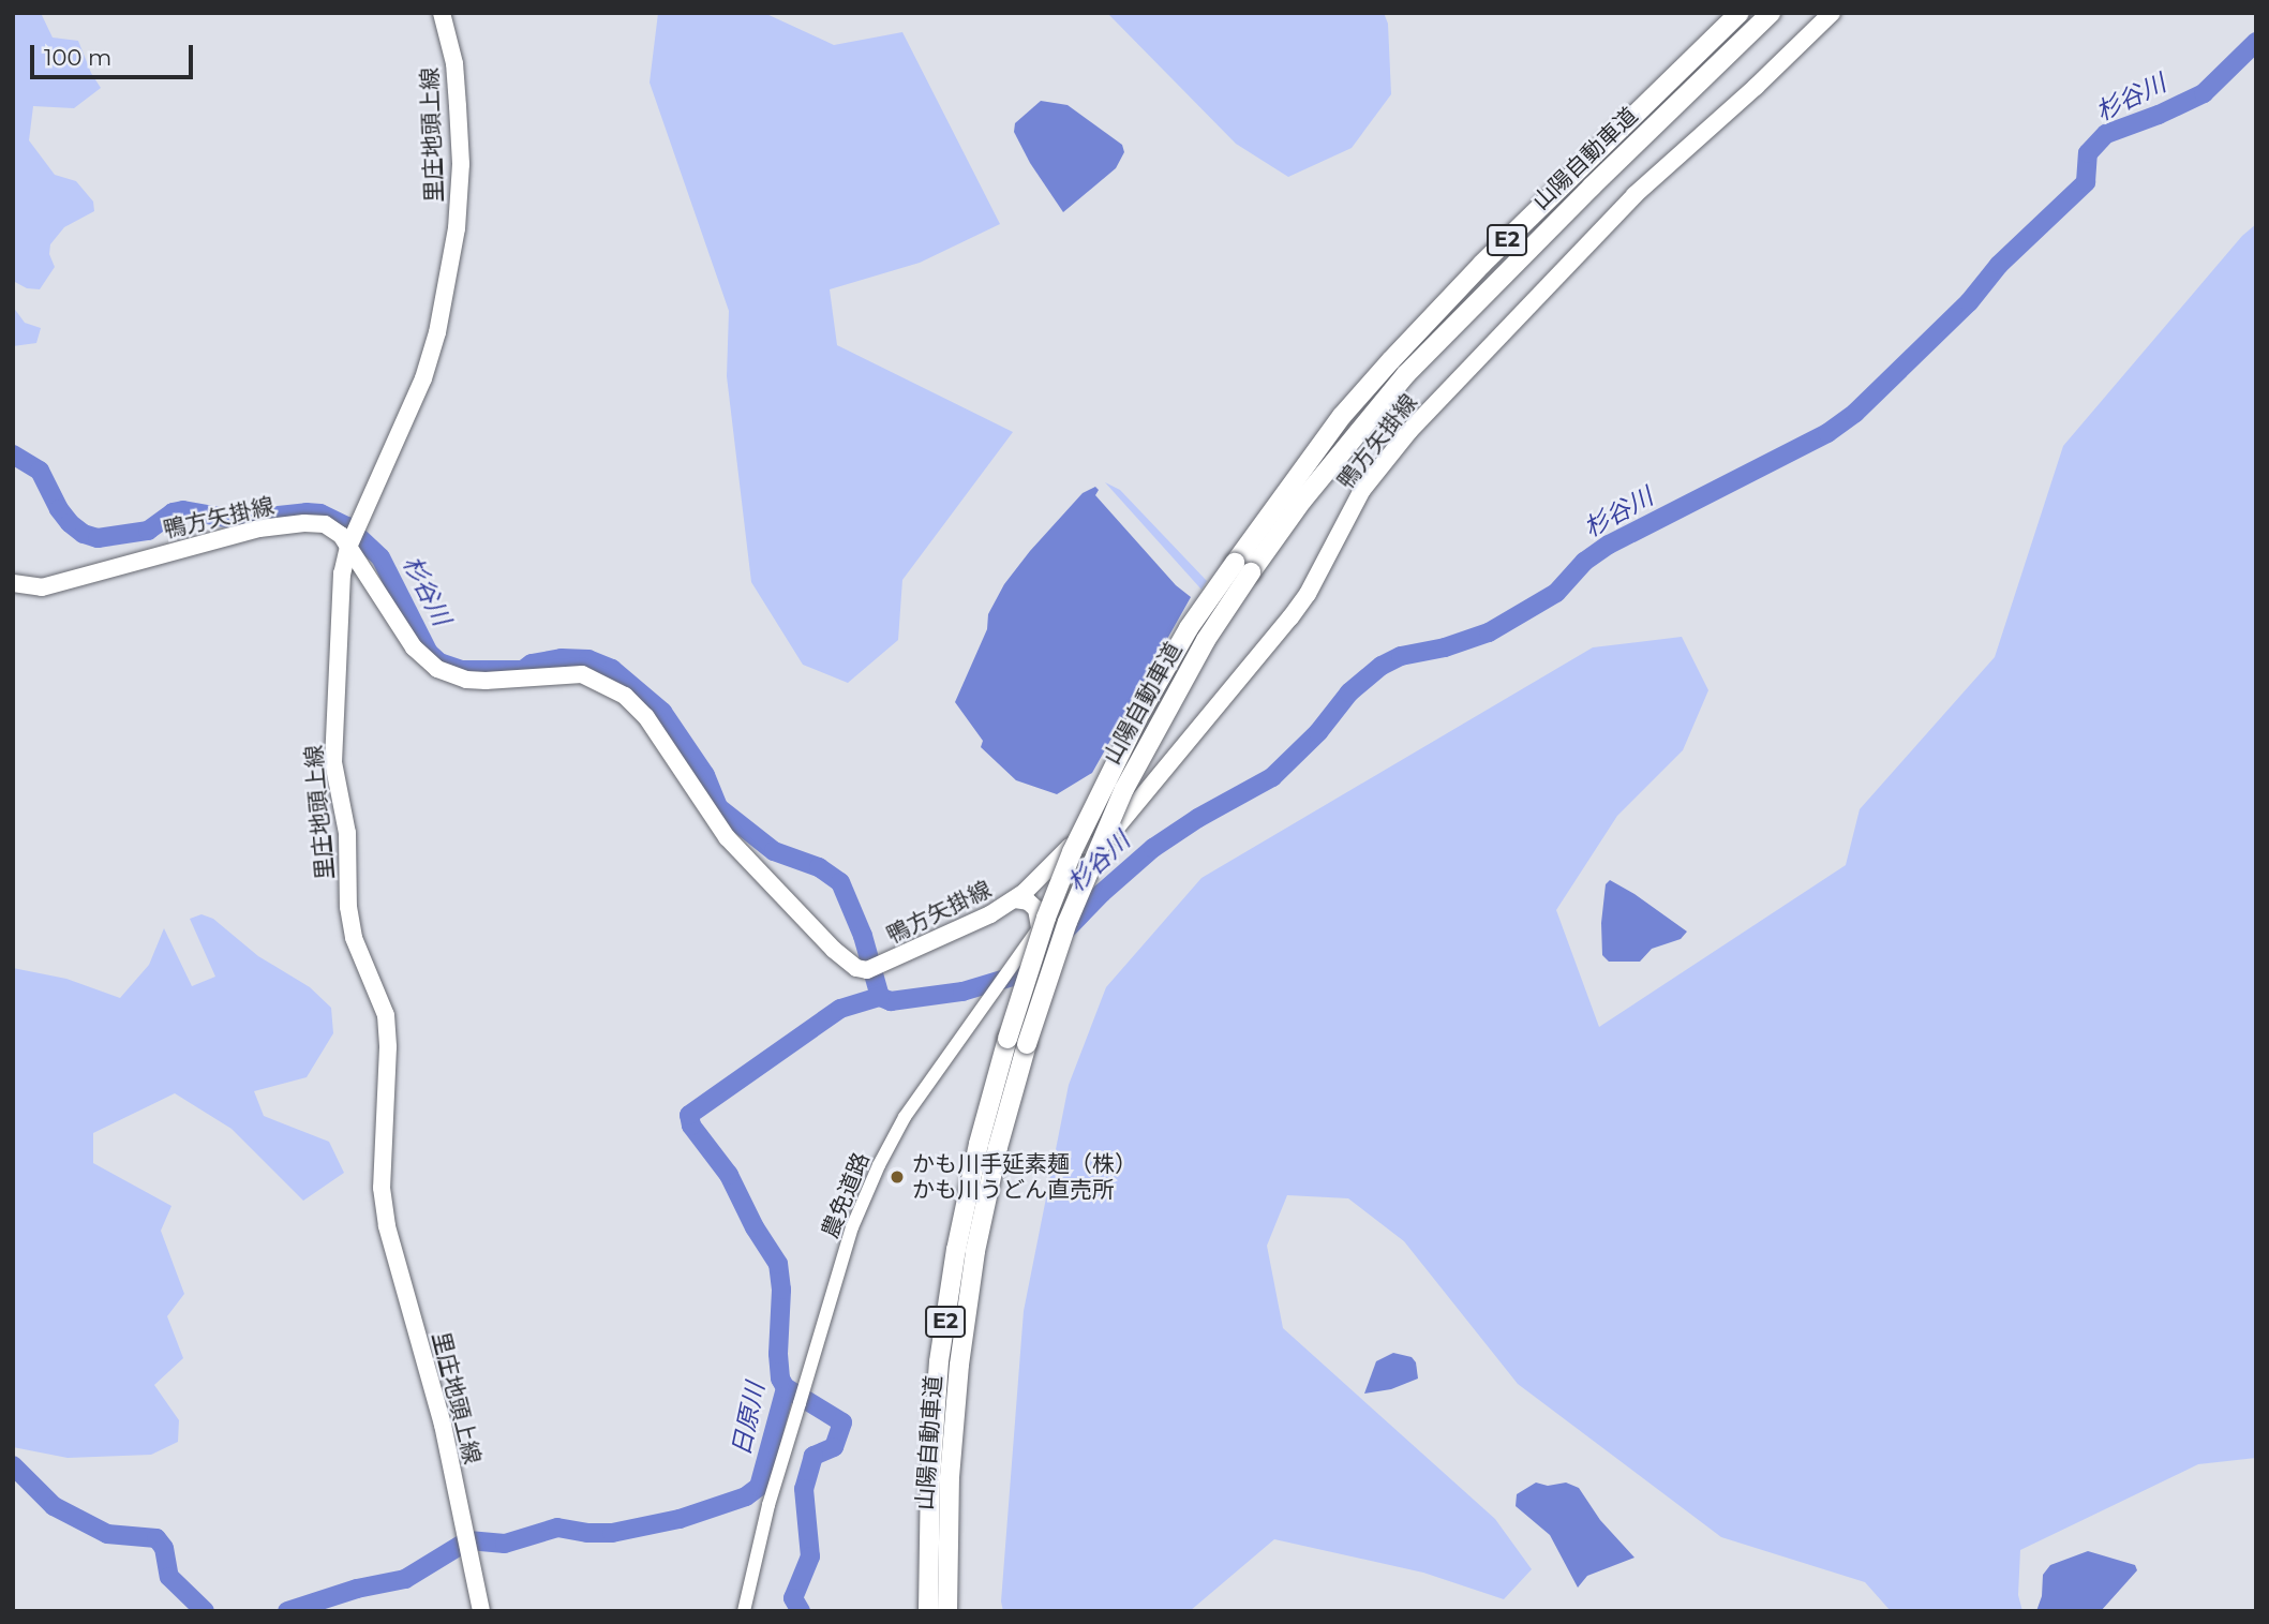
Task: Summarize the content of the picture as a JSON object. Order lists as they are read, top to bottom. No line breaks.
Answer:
{"streets":{"highway":["山陽自動車道","E2"],"main road":["里庄地頭上線","鴨方矢掛線"],"street":["農免道路"]},"crossings":[["里庄地頭上線","鴨方矢掛線"],["鴨方矢掛線","農免道路"]],"water":["杉谷川","日原川"],"places":["かも川手延素麺（株） かも川うどん直売所"],"scale_bar":"100 m"}
